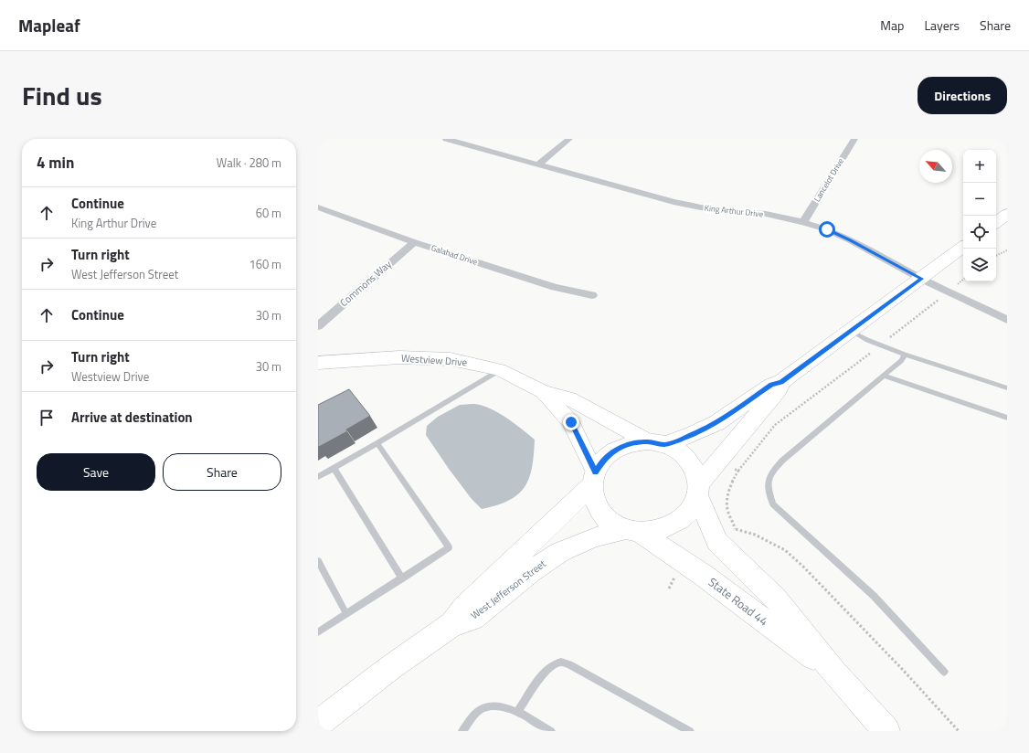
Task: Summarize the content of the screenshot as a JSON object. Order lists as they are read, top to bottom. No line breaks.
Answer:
{"streets":{"main road":["West Jefferson Street","State Road 44"],"street":["Lancelot Drive","King Arthur Drive","Galahad Drive","Commons Way","Westview Drive"]},"crossings":[["Lancelot Drive","King Arthur Drive"],["Galahad Drive","Commons Way"],["Westview Drive","West Jefferson Street"],["Westview Drive","State Road 44"],["West Jefferson Street","State Road 44"]],"north":"top left","page":{"header":"Mapleaf","nav":["Map","Layers","Share"],"title":"Find us","buttons":["Directions",["Save","Share"]],"heading":["4 min","Walk · 280 m"],"map_buttons":["+","−"],"list":[["Continue","King Arthur Drive","60 m"],["Turn right","West Jefferson Street","160 m"],["Continue","30 m"],["Turn right","Westview Drive","30 m"],"Arrive at destination"]}}
